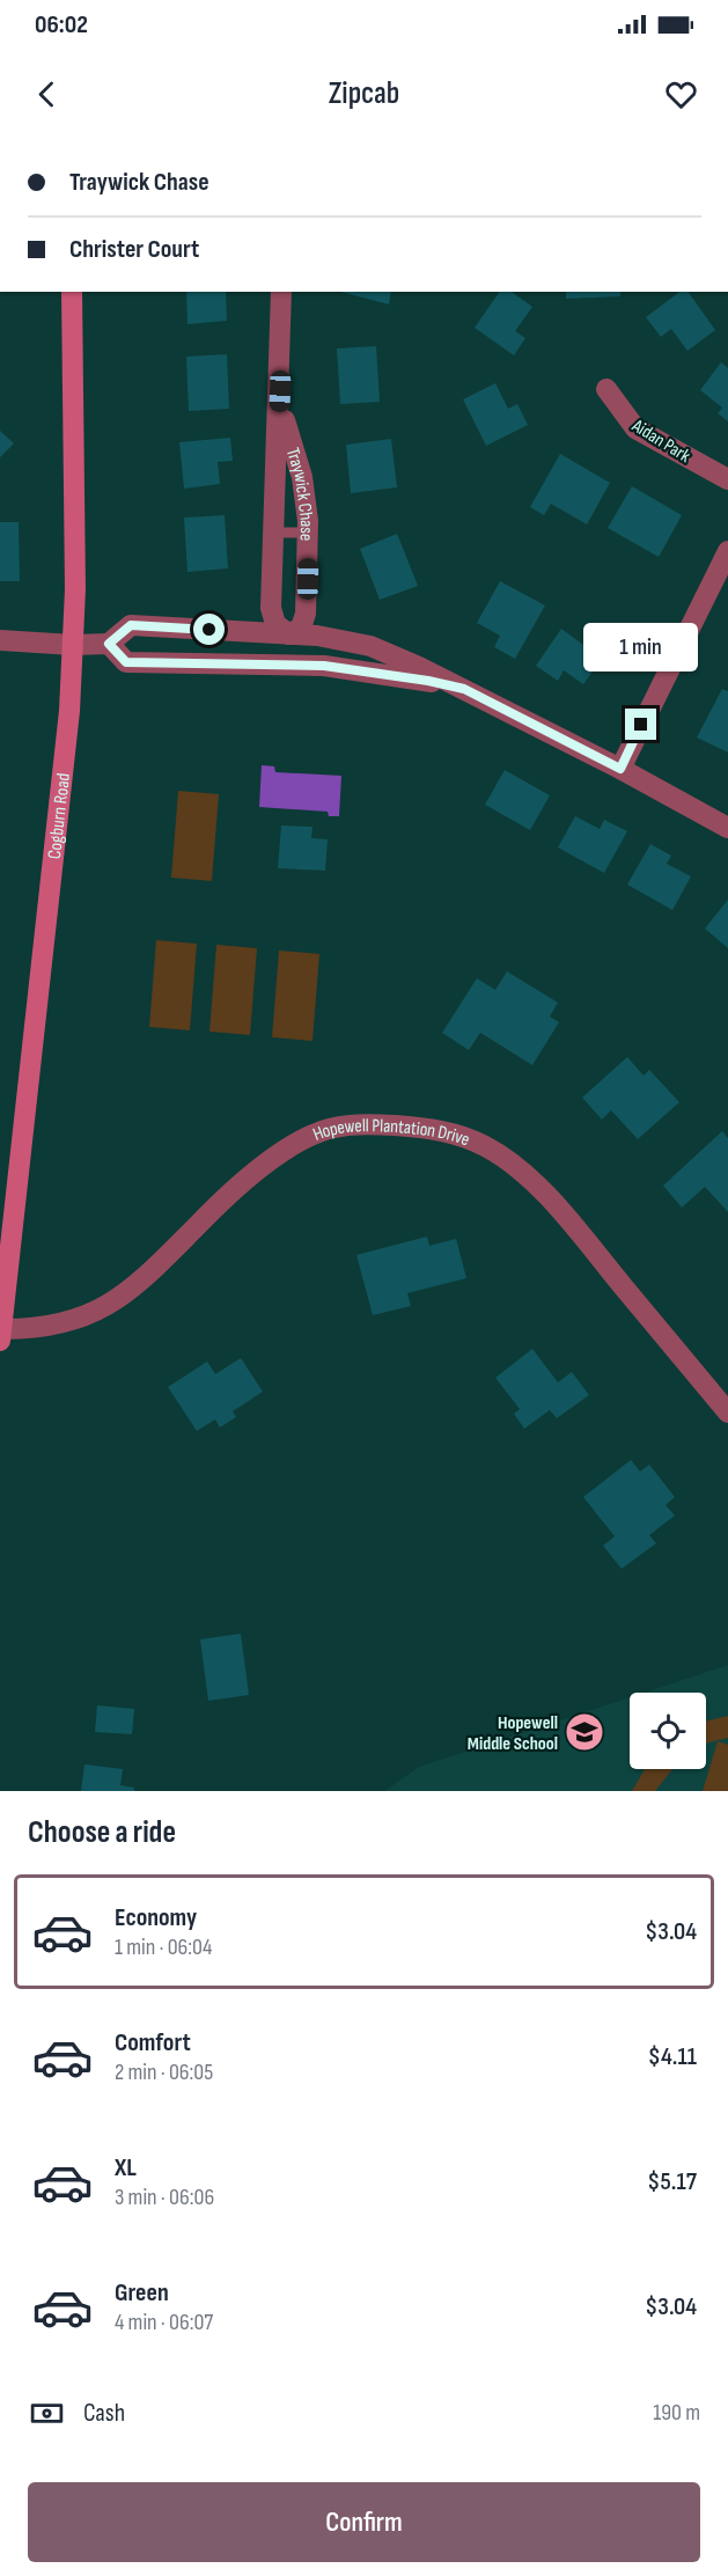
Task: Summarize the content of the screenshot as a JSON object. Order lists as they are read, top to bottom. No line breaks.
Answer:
{"streets":{"street":["Aidan Park","Traywick Chase","Cogburn Road","Hopewell Plantation Drive"]},"crossings":[["Cogburn Road","Hopewell Plantation Drive"]],"places":{"school or university":["Hopewell Middle School"]},"page":{"status":"06:02","header":"Zipcab","banner":["Traywick Chase","Christer Court"],"bubble":"1 min","heading":"Choose a ride","list":[{"name":"Economy","note":"1 min · 06:04","value":"$3.04"},{"name":"Comfort","note":"2 min · 06:05","value":"$4.11"},{"name":"XL","note":"3 min · 06:06","value":"$5.17"},{"name":"Green","note":"4 min · 06:07","value":"$3.04"}],"pay":["Cash","190 m"],"buttons":"Confirm"}}
